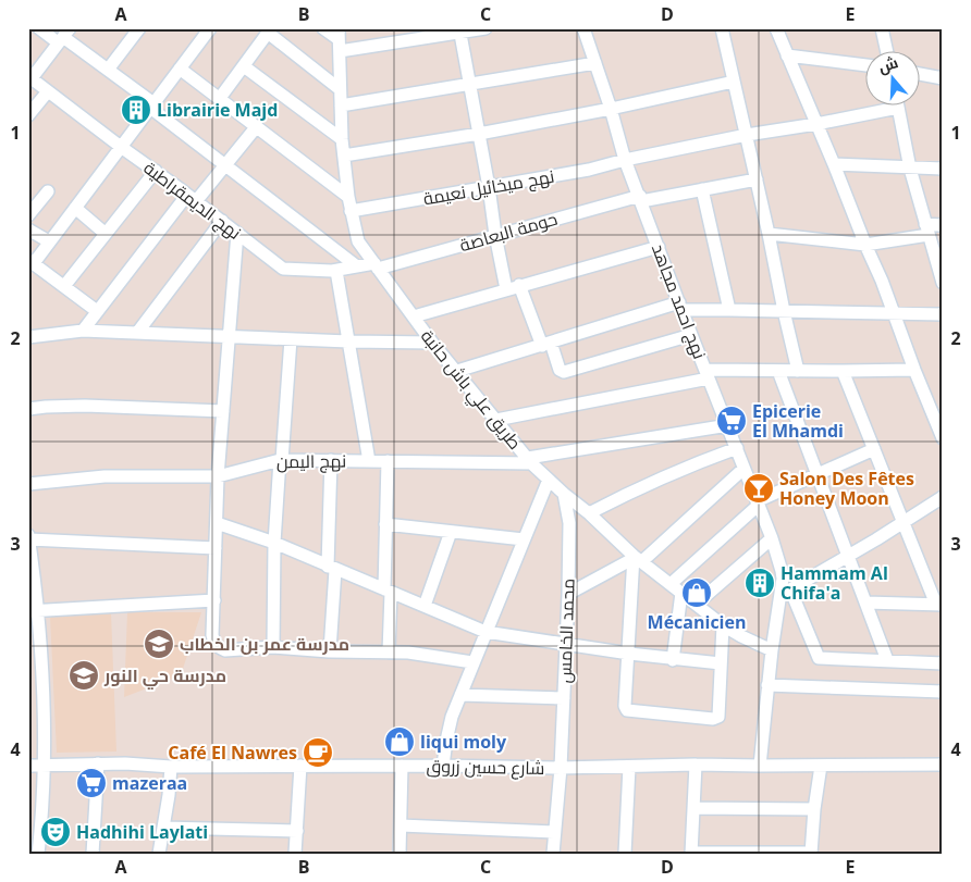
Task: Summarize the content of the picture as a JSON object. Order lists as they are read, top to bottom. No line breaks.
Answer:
{"streets":{"street":["نهج ميخائيل نعيمة","نهج الديمقراطية","حومة البعاصة","نهج احمد مجاهد","طريق علي باش حانبة","نهج اليمن","محمد الخامس","شارع حسين زروق"]},"crossings":[["نهج ميخائيل نعيمة","نهج احمد مجاهد"],["نهج ميخائيل نعيمة","طريق علي باش حانبة"],["نهج الديمقراطية","حومة البعاصة"],["نهج الديمقراطية","طريق علي باش حانبة"],["حومة البعاصة","نهج احمد مجاهد"],["حومة البعاصة","طريق علي باش حانبة"],["نهج احمد مجاهد","نهج اليمن"],["طريق علي باش حانبة","نهج اليمن"],["طريق علي باش حانبة","محمد الخامس"],["محمد الخامس","شارع حسين زروق"]],"places":{"building":["Librairie Majd","Hammam Al Chifa'a"],"supermarket":["Epicerie El Mhamdi","mazeraa"],"bar":["Salon Des Fêtes Honey Moon"],"shop":["Mécanicien","liqui moly"],"school or university":["مدرسة عمر بن الخطاب","مدرسة حي النور"],"cafe":["Café El Nawres"],"theatre":["Hadhihi Laylati"]},"north":"top","grid":{"columns":["A","B","C","D","E"],"rows":["1","2","3","4"]}}
